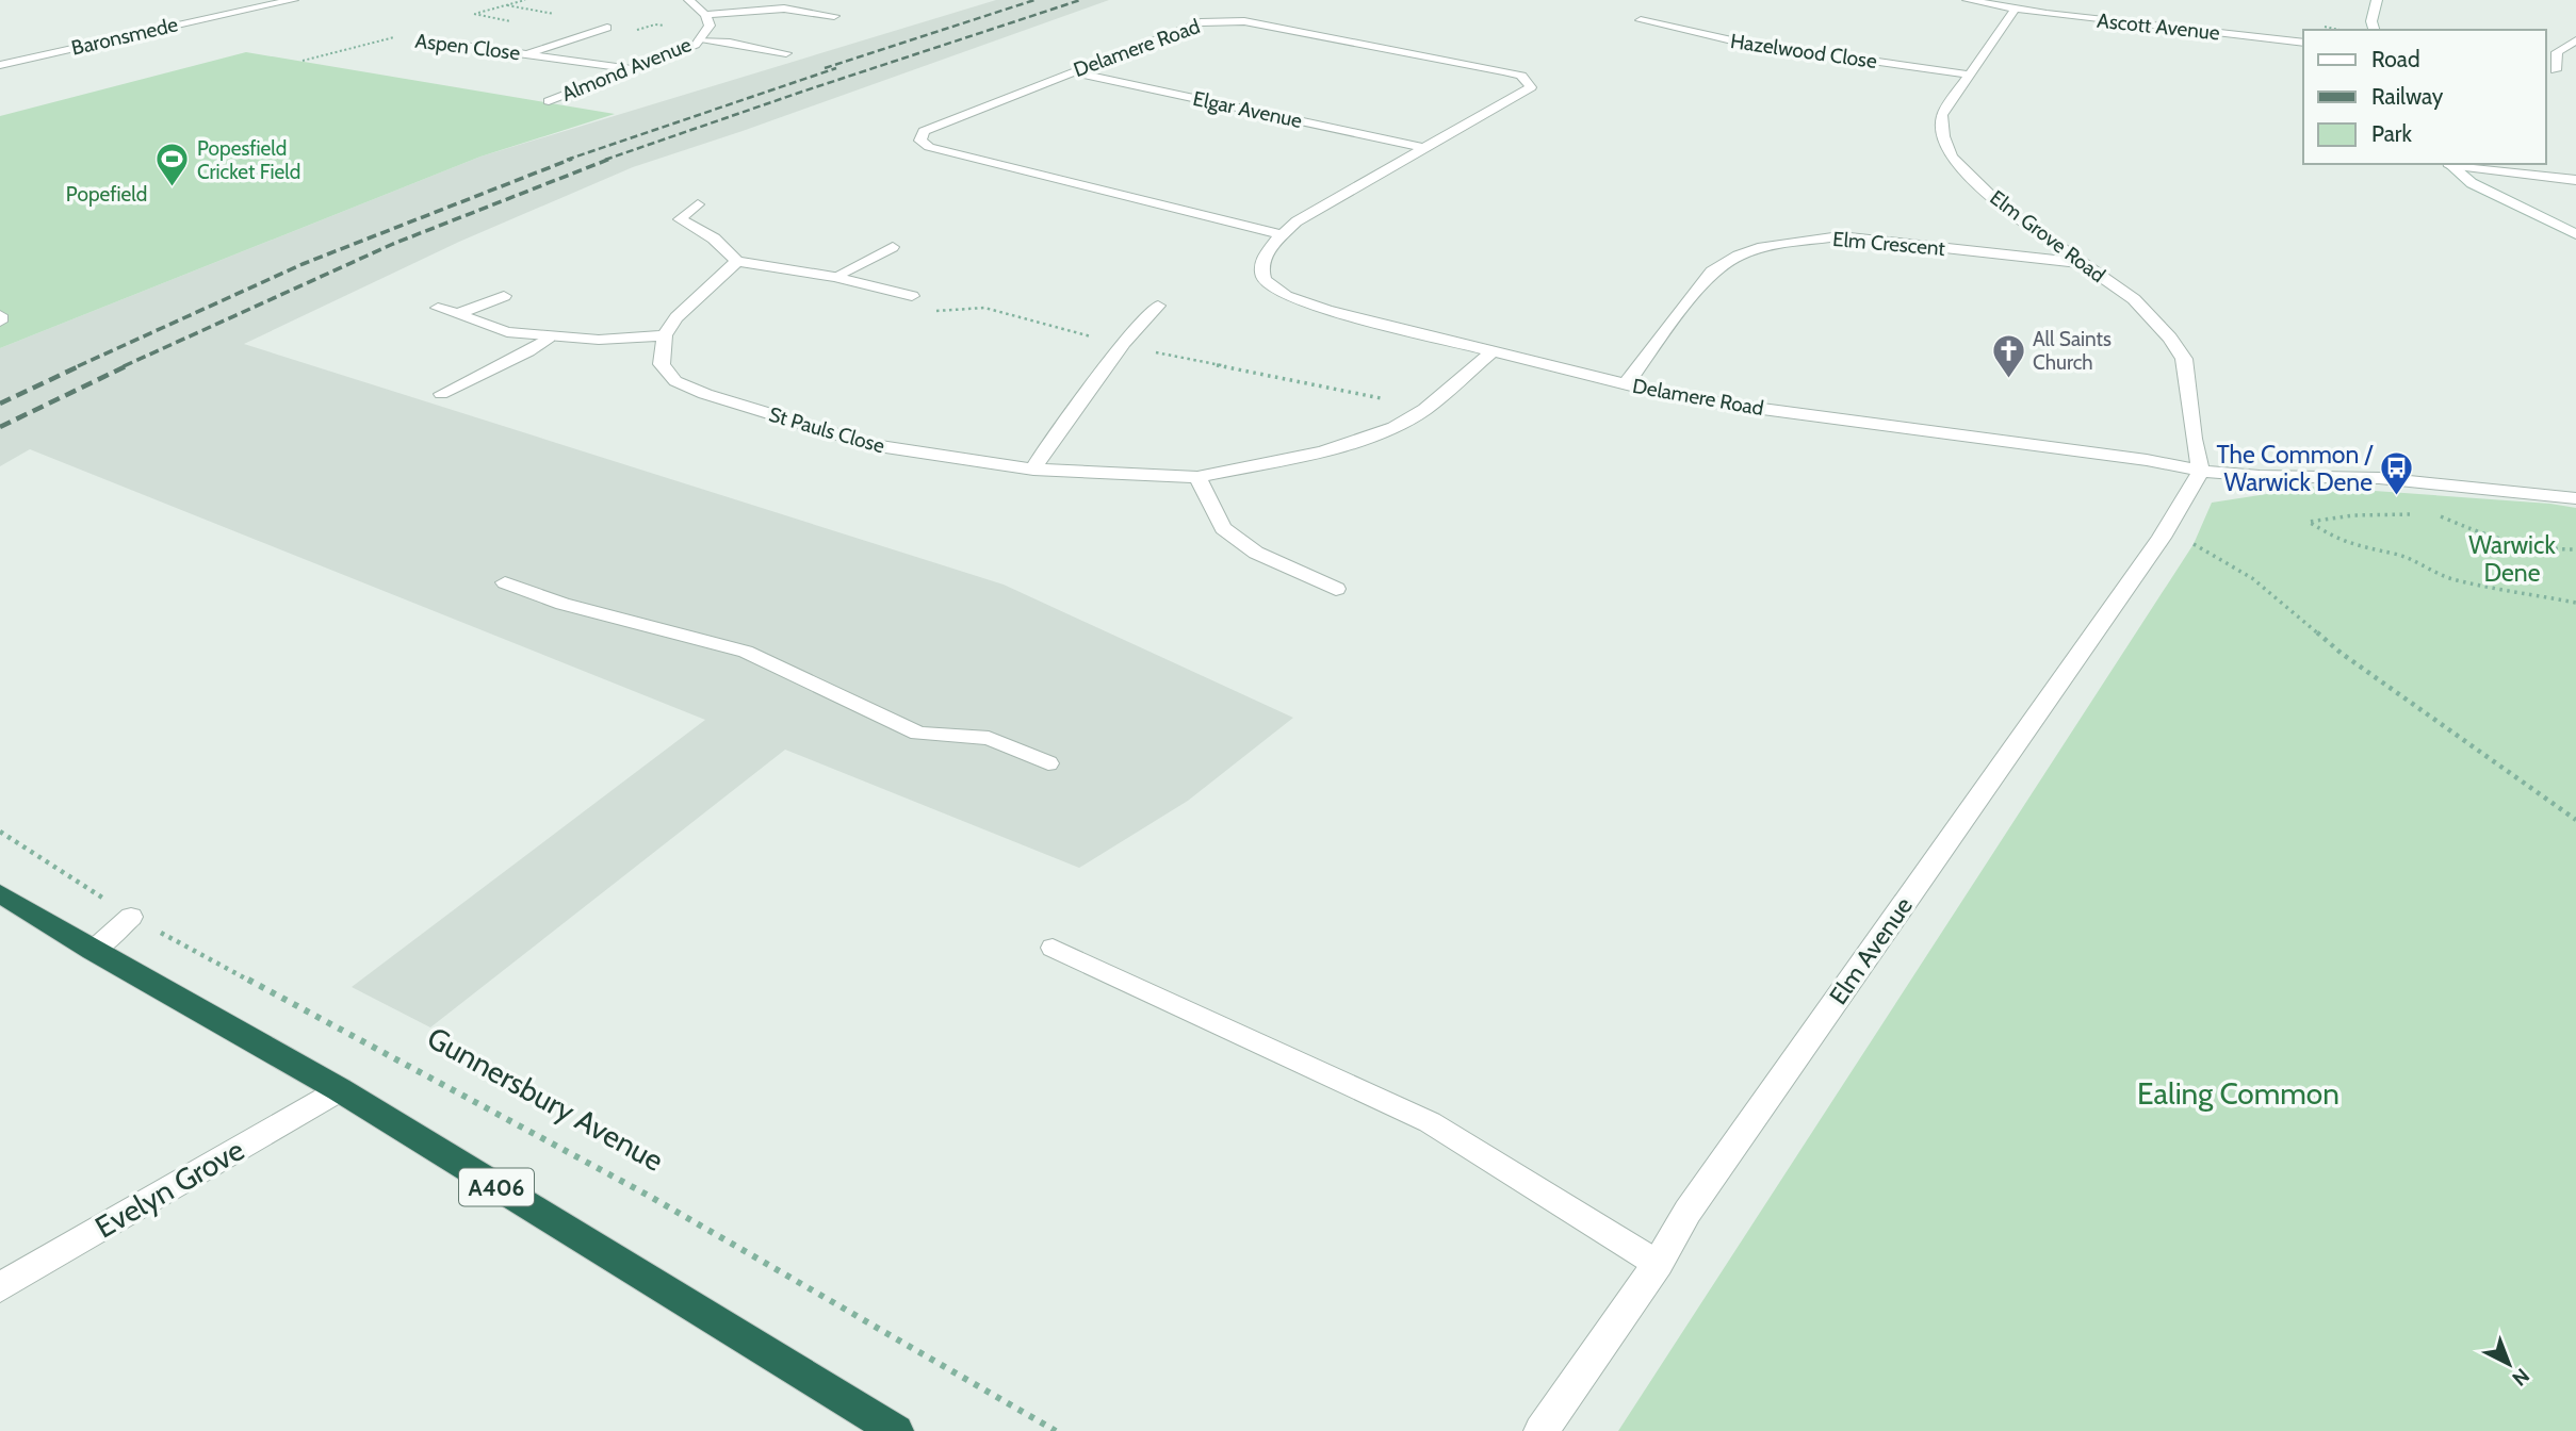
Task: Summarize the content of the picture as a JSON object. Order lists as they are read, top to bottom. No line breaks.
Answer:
{"streets":{"highway":["A406"],"street":["Ascott Avenue","Baronsmede","Aspen Close","Delamere Road","Hazelwood Close","Almond Avenue","Elgar Avenue","Elm Grove Road","Elm Crescent","St Pauls Close","Elm Avenue","Evelyn Grove"],"path":["Gunnersbury Avenue"]},"crossings":[["Ascott Avenue","Elm Grove Road"],["Aspen Close","Almond Avenue"],["Delamere Road","Elgar Avenue"],["Delamere Road","Elm Grove Road"],["Delamere Road","Elm Crescent"],["Delamere Road","St Pauls Close"],["Delamere Road","Elm Avenue"],["Hazelwood Close","Elm Grove Road"],["Elm Grove Road","Elm Crescent"],["Elm Grove Road","Elm Avenue"],["A406","Evelyn Grove"]],"parks":["Popefield","Warwick Dene","Ealing Common"],"places":{"sports":["Popesfield Cricket Field"],"church":["All Saints Church"],"bus stop":["The Common / Warwick Dene"]},"legend":["Road","Railway","Park"],"north":"bottom right"}
